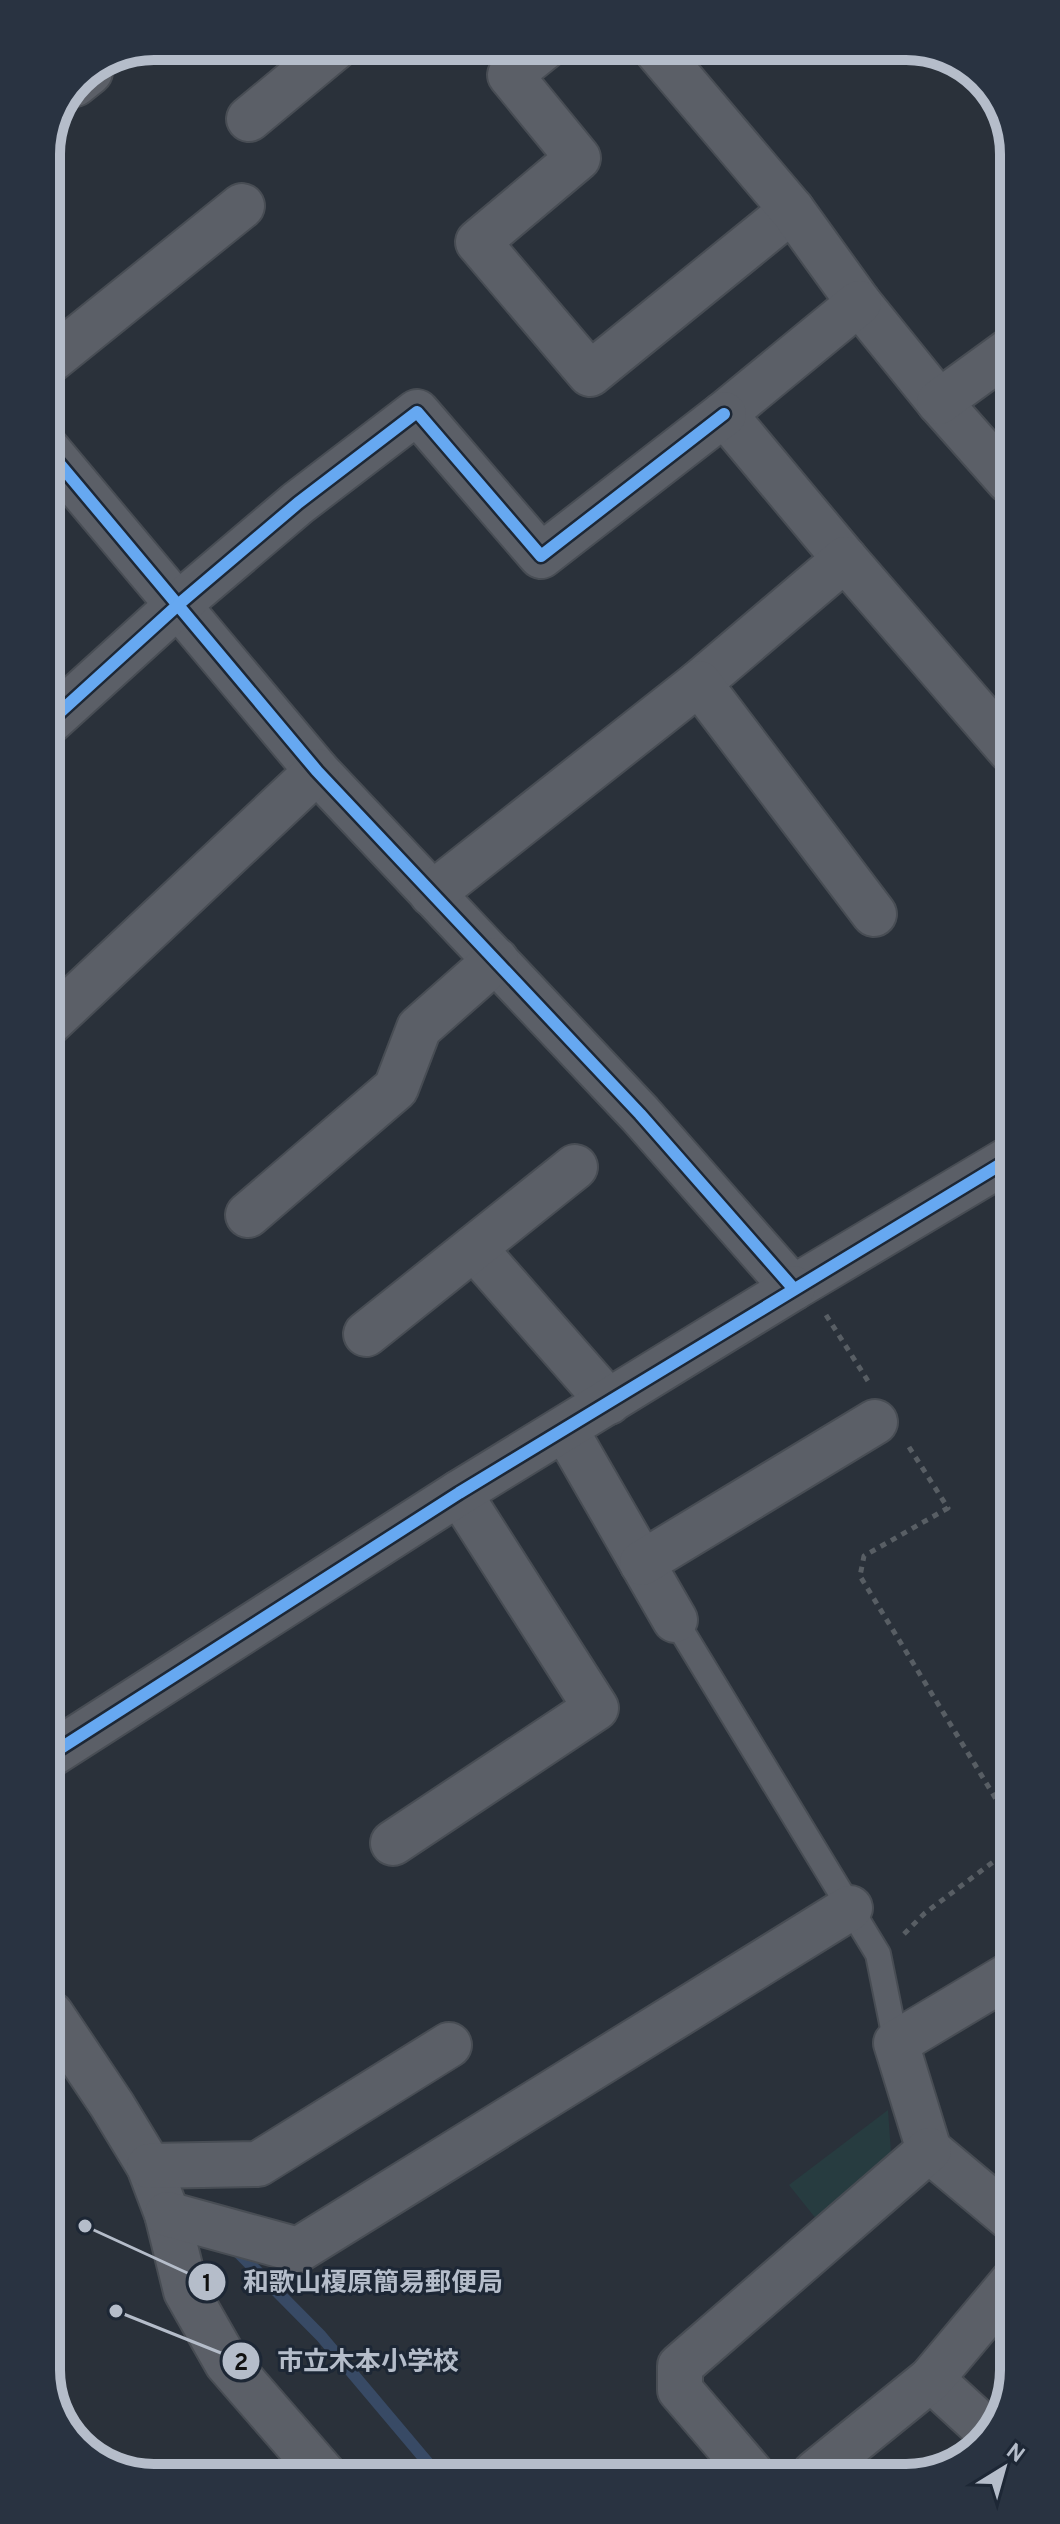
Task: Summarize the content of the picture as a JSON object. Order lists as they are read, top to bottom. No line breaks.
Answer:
{"places":["和歌山榎原簡易郵便局","市立木本小学校"],"north":"top right"}
